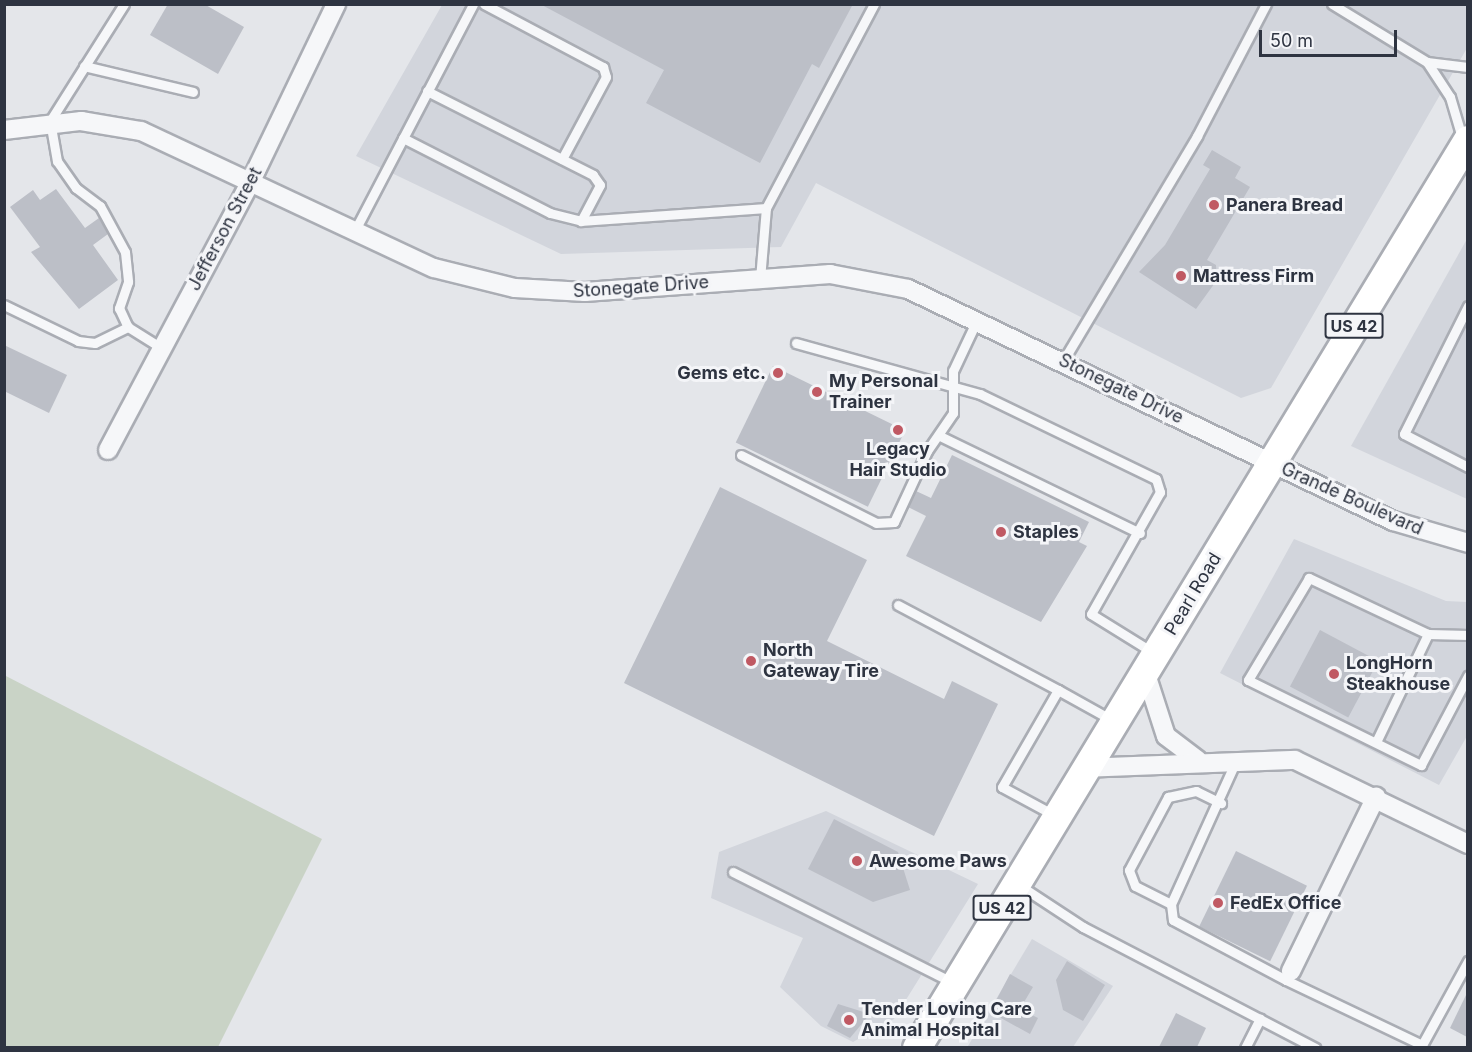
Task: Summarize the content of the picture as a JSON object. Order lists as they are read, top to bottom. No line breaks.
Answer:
{"streets":{"main road":["US 42","Pearl Road"],"street":["Jefferson Street","Stonegate Drive","Grande Boulevard"]},"crossings":[["Jefferson Street","Stonegate Drive"],["Stonegate Drive","Grande Boulevard"],["Stonegate Drive","Pearl Road"],["Grande Boulevard","Pearl Road"]],"places":["Panera Bread","Mattress Firm","Gems etc.","My Personal Trainer","Legacy Hair Studio","Staples","North Gateway Tire","LongHorn Steakhouse","Awesome Paws","FedEx Office","Tender Loving Care Animal Hospital"],"scale_bar":"50 m"}
